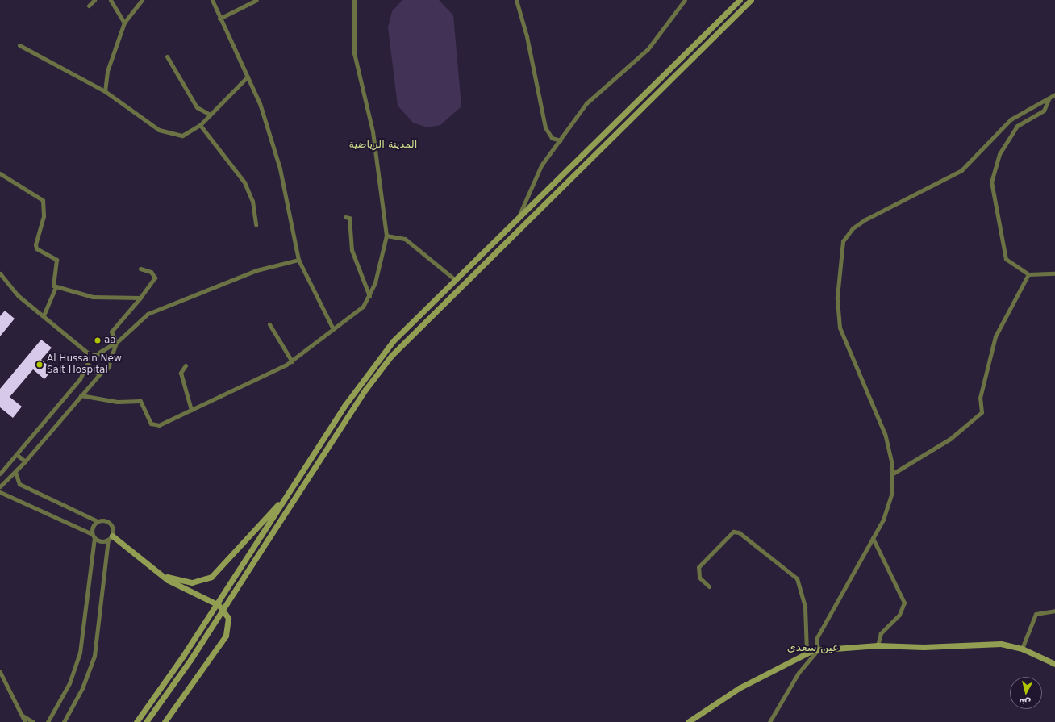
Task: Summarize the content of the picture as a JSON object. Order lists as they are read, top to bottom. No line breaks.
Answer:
{"districts":["المدينة الرياضية","عين سعدى"],"places":["aa","Al Hussain New Salt Hospital"],"north":"bottom"}
